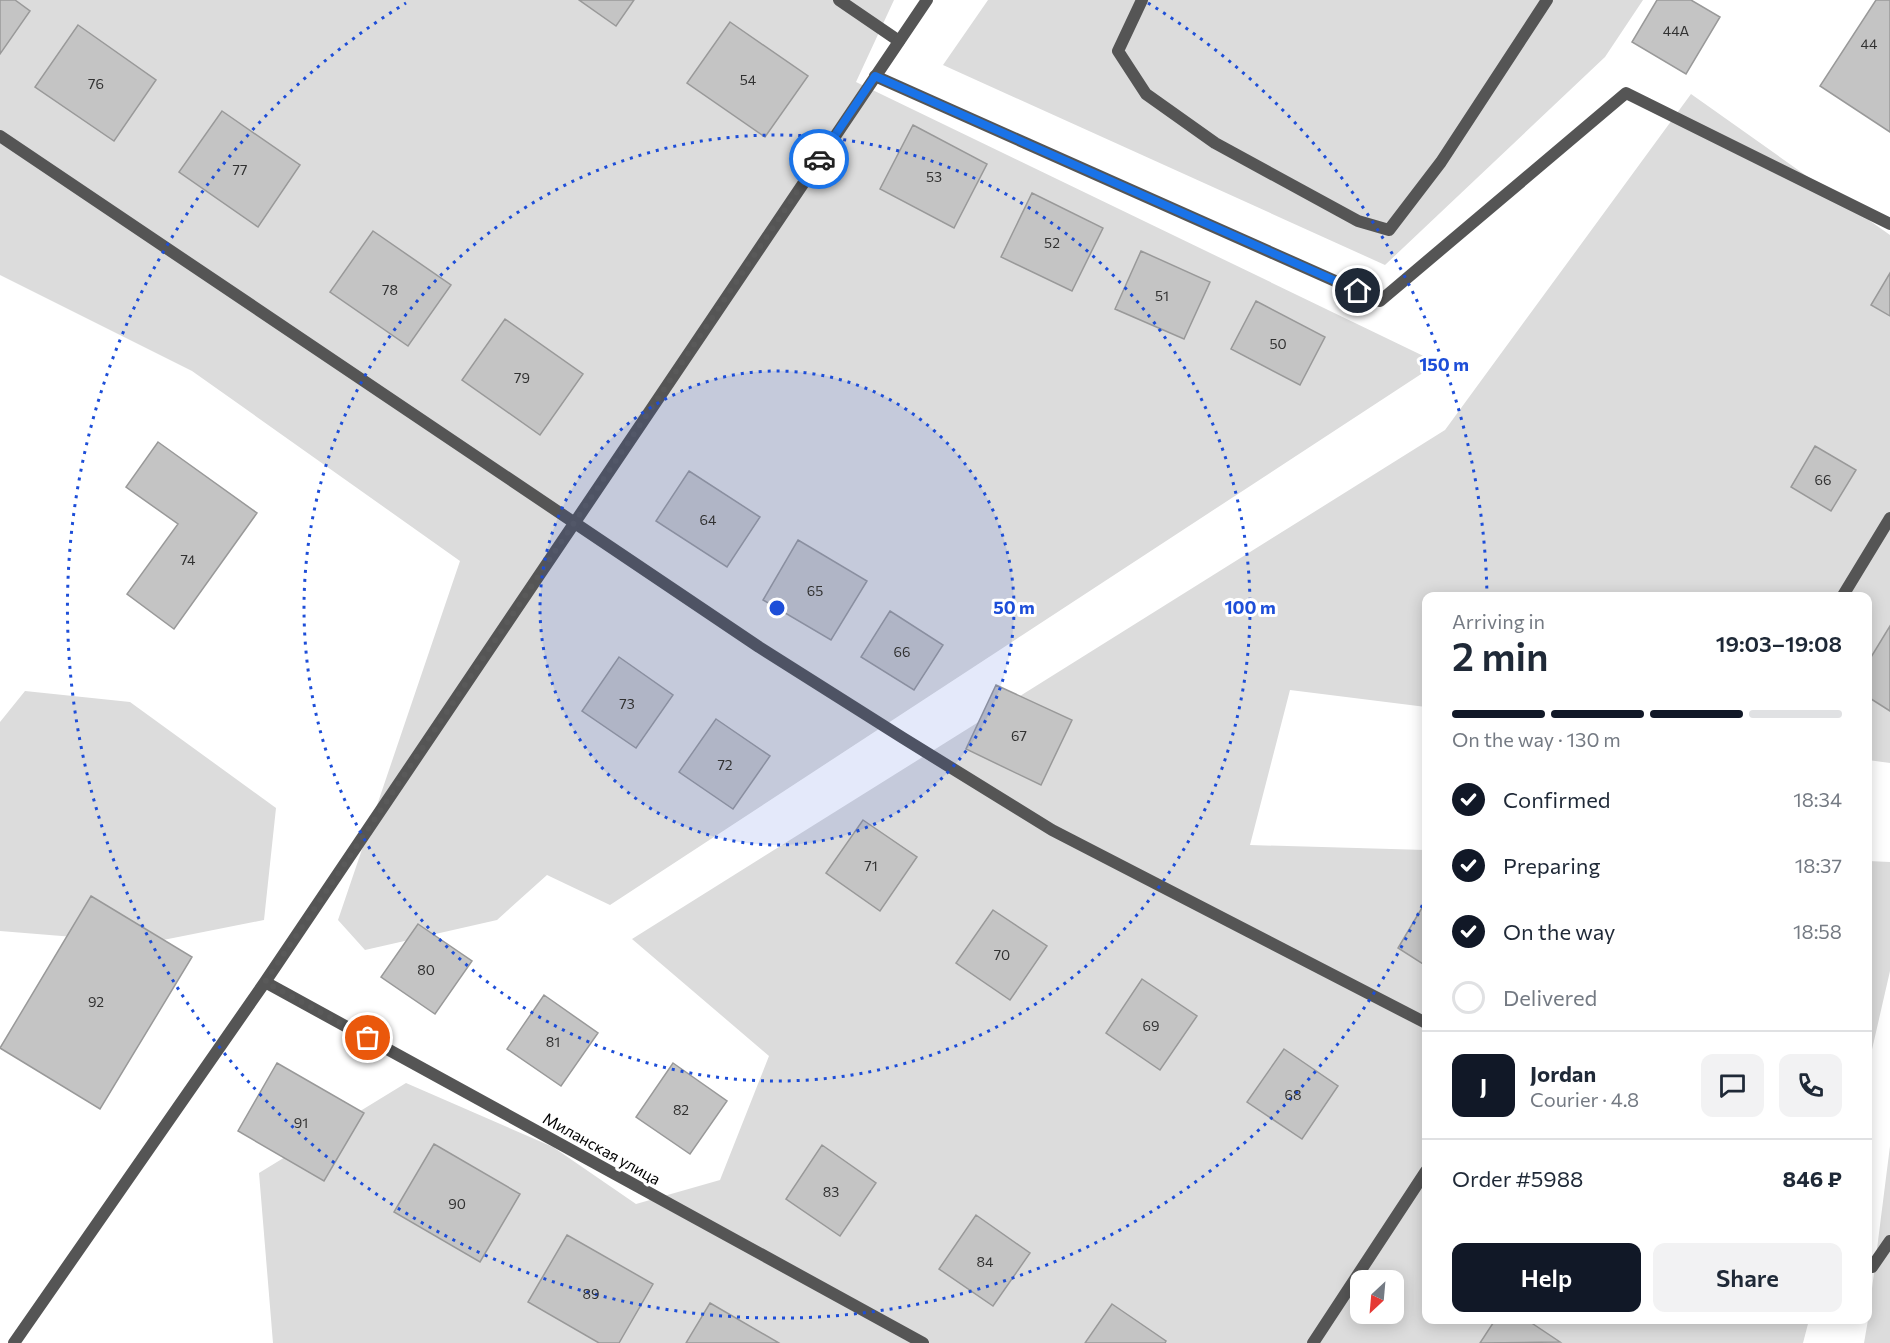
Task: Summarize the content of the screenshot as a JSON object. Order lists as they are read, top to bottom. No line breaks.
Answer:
{"streets":{"street":["Миланская улица"]},"house_numbers":["44А","44","54","76","77","53","52","78","51","50","79","66","64","74","65","66","73","67","72","71","70","80","92","69","81","68","82","91","83","90","84","89"],"north":"bottom left","page":{"heading":["2 min","Arriving in","19:03–19:08"],"panel":["Jordan","Courier · 4.8","Order #5988","846 ₽"],"bar":"On the way · 130 m","list":[["Confirmed","18:34"],["Preparing","18:37"],["On the way","18:58"],"Delivered"],"round":"J","buttons":["Help","Share"]},"rings":["150 m","50 m","100 m"]}
